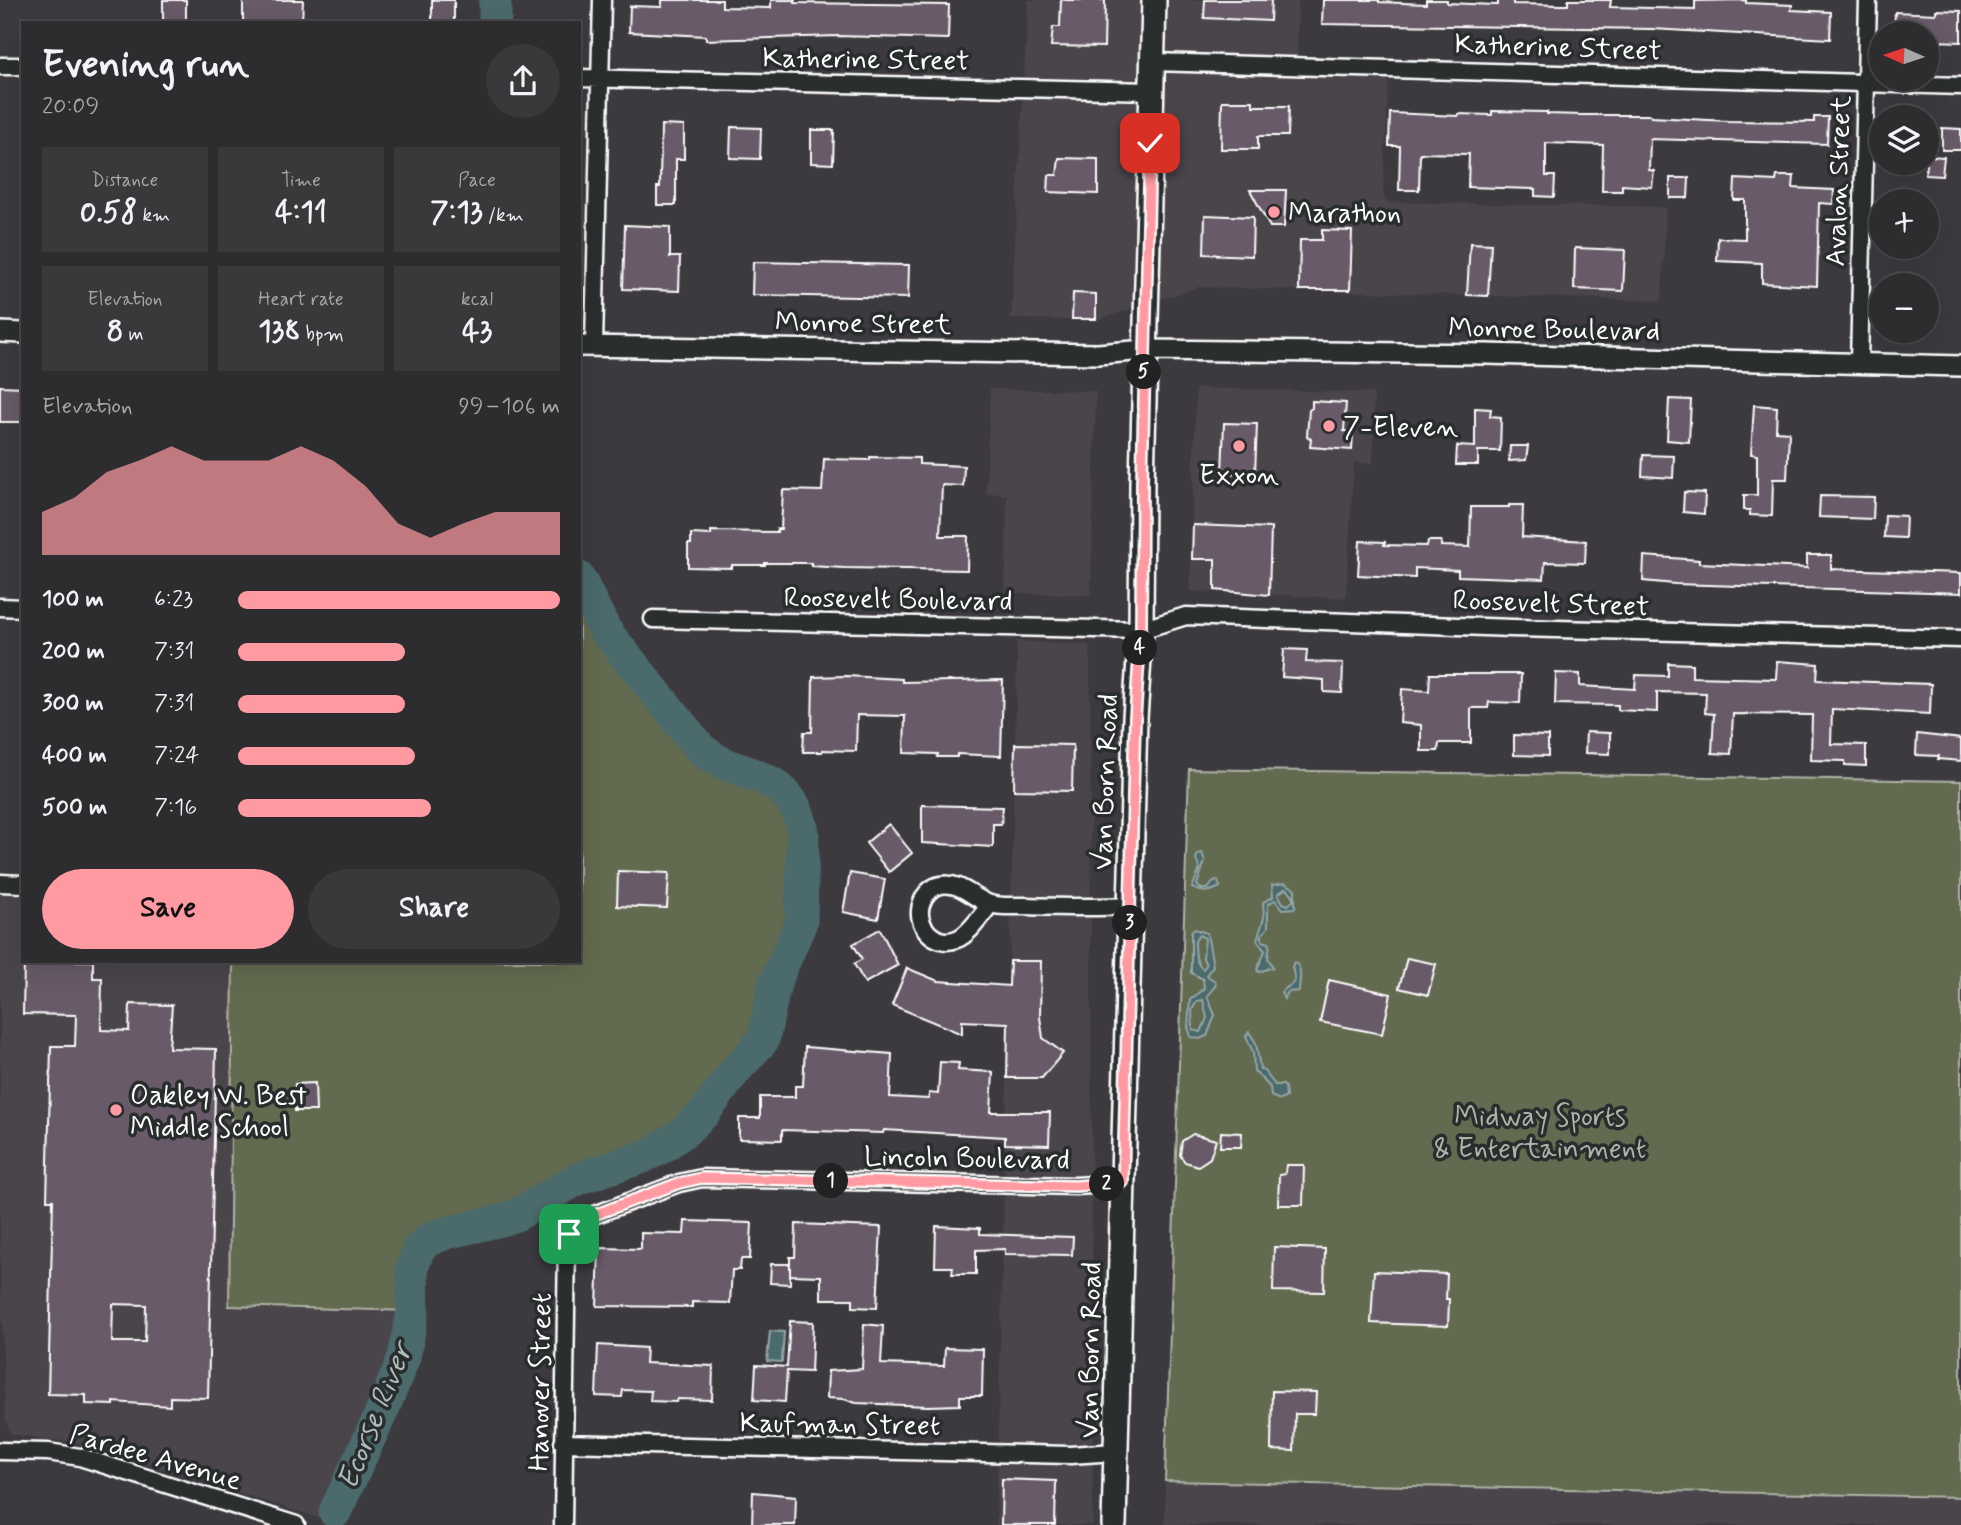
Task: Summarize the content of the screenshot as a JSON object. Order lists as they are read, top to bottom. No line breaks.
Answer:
{"streets":{"main road":["Van Born Road"],"street":["Katherine Street","Avalon Street","Monroe Street","Monroe Boulevard","Roosevelt Boulevard","Roosevelt Street","Lincoln Boulevard","Hanover Street","Kaufman Street","Pardee Avenue"]},"crossings":[["Katherine Street","Avalon Street"],["Katherine Street","Van Born Road"],["Avalon Street","Monroe Boulevard"],["Monroe Street","Monroe Boulevard"],["Monroe Street","Van Born Road"],["Monroe Boulevard","Van Born Road"],["Roosevelt Boulevard","Roosevelt Street"],["Roosevelt Boulevard","Van Born Road"],["Roosevelt Street","Van Born Road"],["Van Born Road","Lincoln Boulevard"],["Van Born Road","Kaufman Street"],["Lincoln Boulevard","Hanover Street"],["Hanover Street","Kaufman Street"]],"water":["Ecorse River"],"parks":["Midway Sports & Entertainment"],"places":["Marathon","7-Eleven","Exxon","Oakley W. Best Middle School"],"north":"left","page":{"map_buttons":["+","−"],"heading":["Evening run","20:09"],"stats":[["Distance","0.58 km"],["Time","4:11"],["Pace","7:13 /km"],["Elevation","8 m"],["Heart rate","138 bpm"],["kcal","43"]],"pins":["5","4","3","1","2"],"chart":["Elevation","99–106 m"],"list":[{"name":"100 m","note":"6:23"},{"name":"200 m","note":"7:31"},{"name":"300 m","note":"7:31"},{"name":"400 m","note":"7:24"},{"name":"500 m","note":"7:16"}],"buttons":["Save","Share"]}}
